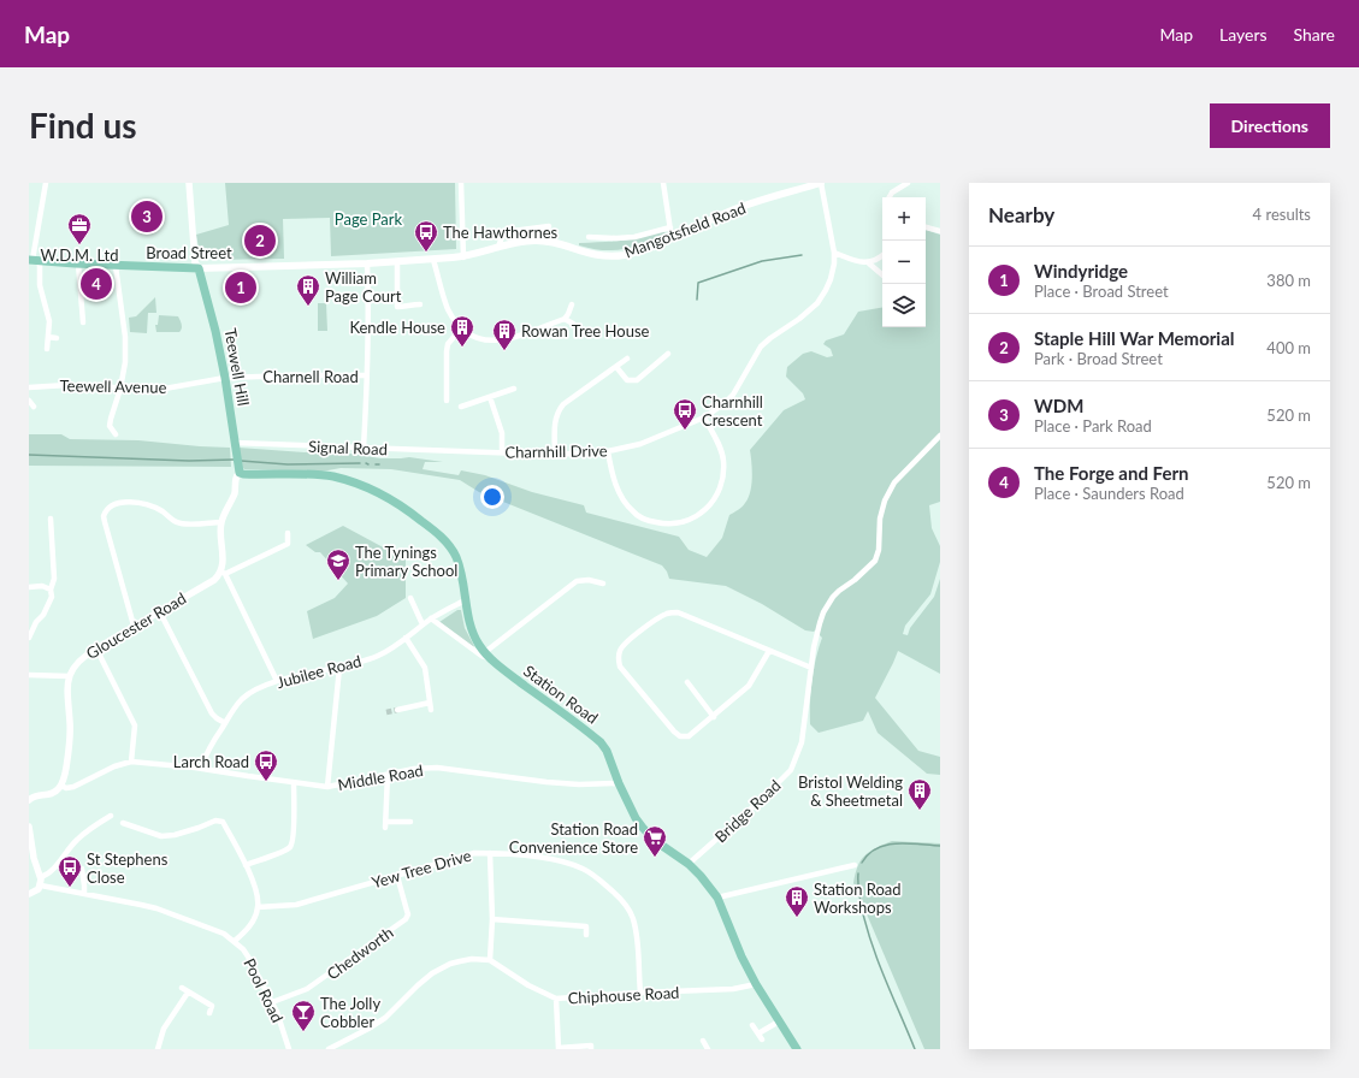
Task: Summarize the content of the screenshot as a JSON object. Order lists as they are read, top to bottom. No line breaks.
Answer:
{"streets":{"main road":["Mangotsfield Road","Broad Street","Teewell Hill","Station Road"],"street":["Charnell Road","Teewell Avenue","Signal Road","Charnhill Drive","Gloucester Road","Jubilee Road","Middle Road","Bridge Road","Yew Tree Drive","Chedworth","Pool Road","Chiphouse Road"]},"crossings":[["Mangotsfield Road","Broad Street"],["Mangotsfield Road","Charnhill Drive"],["Broad Street","Teewell Hill"],["Teewell Hill","Charnell Road"],["Teewell Hill","Teewell Avenue"],["Teewell Hill","Signal Road"],["Teewell Hill","Station Road"],["Charnell Road","Teewell Avenue"],["Signal Road","Charnhill Drive"],["Jubilee Road","Station Road"],["Jubilee Road","Middle Road"],["Station Road","Middle Road"],["Station Road","Bridge Road"],["Station Road","Chiphouse Road"],["Yew Tree Drive","Chedworth"],["Yew Tree Drive","Chiphouse Road"],["Chedworth","Pool Road"]],"parks":["Page Park"],"places":{"office":["W.D.M. Ltd"],"bus stop":["The Hawthornes","Charnhill Crescent","Larch Road","St Stephens Close"],"building":["William Page Court","Kendle House","Rowan Tree House","Bristol Welding & Sheetmetal","Station Road Workshops"],"school or university":["The Tynings Primary School"],"supermarket":["Station Road Convenience Store"],"bar":["The Jolly Cobbler"]},"page":{"header":"Map","nav":["Map","Layers","Share"],"buttons":"Directions","title":"Find us","heading":["Nearby","4 results"],"map_buttons":["+","−"],"pins":["3","2","4","1"],"list":[{"mark":"1","name":"Windyridge","note":"Place · Broad Street","value":"380 m"},{"mark":"2","name":"Staple Hill War Memorial","note":"Park · Broad Street","value":"400 m"},{"mark":"3","name":"WDM","note":"Place · Park Road","value":"520 m"},{"mark":"4","name":"The Forge and Fern","note":"Place · Saunders Road","value":"520 m"}]}}
